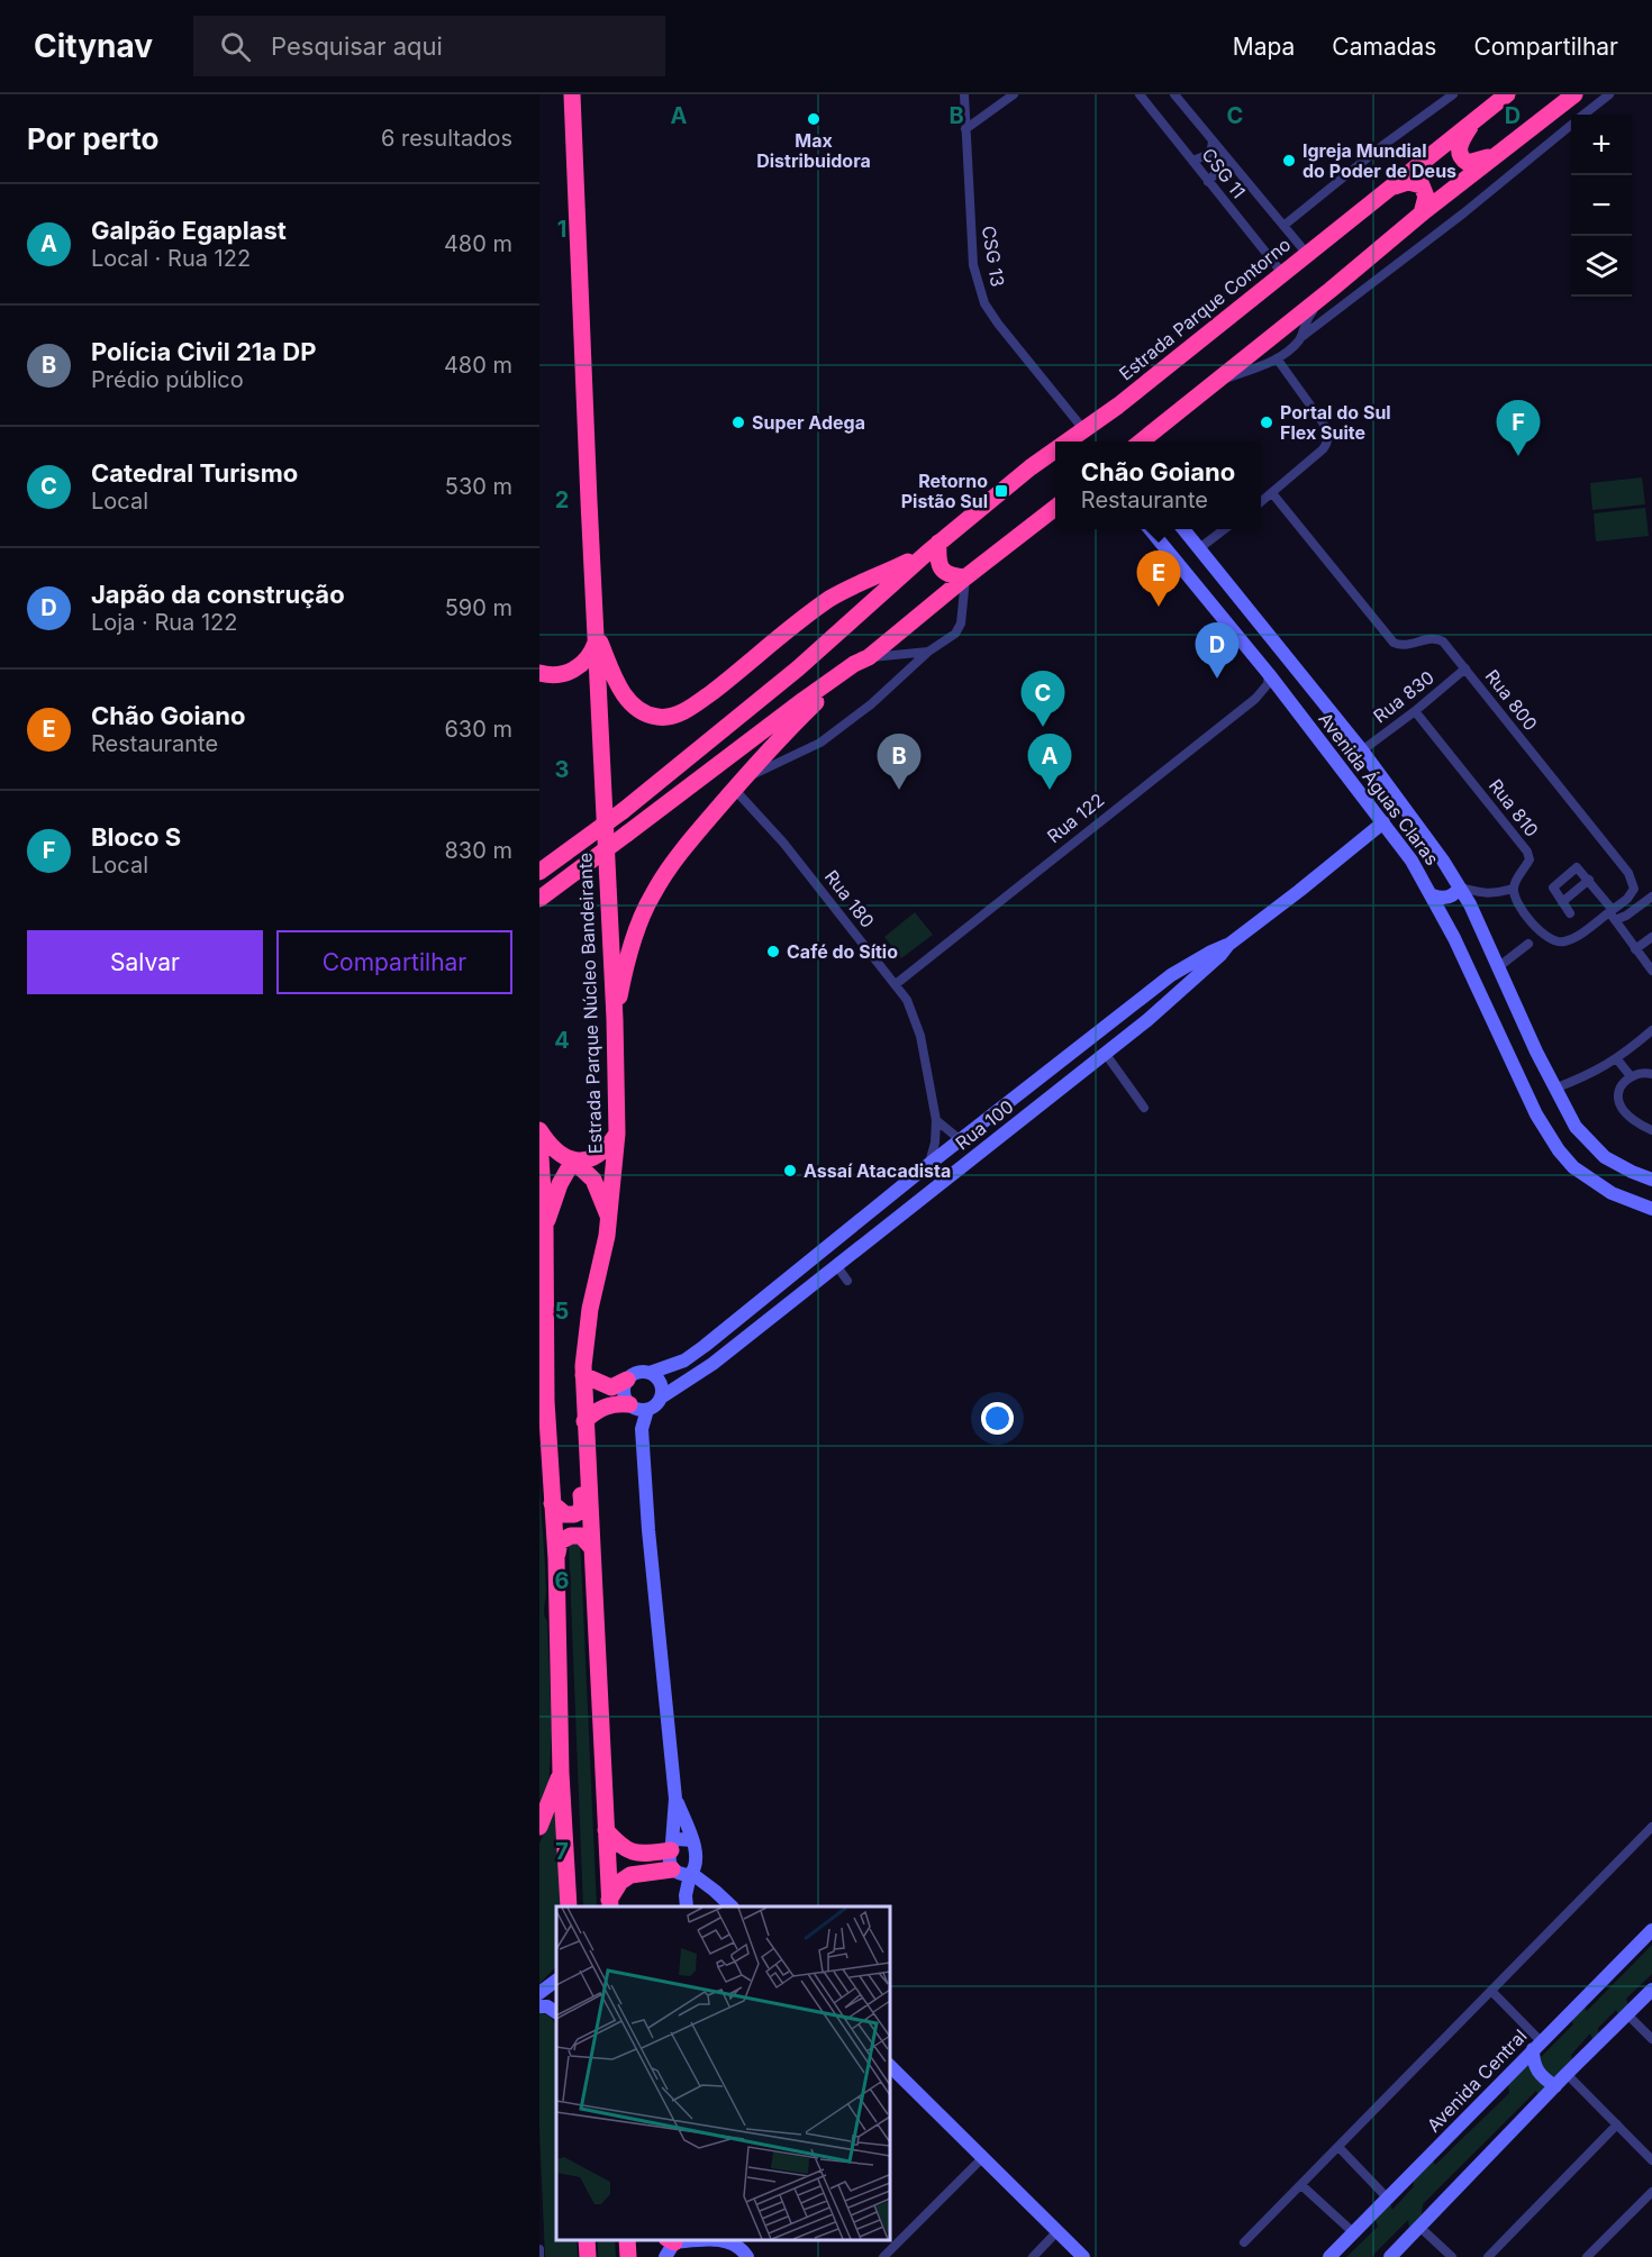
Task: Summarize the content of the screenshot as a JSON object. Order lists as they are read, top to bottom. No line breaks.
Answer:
{"streets":{"highway":["Estrada Parque Contorno","Estrada Parque Núcleo Bandeirante"],"street":["CSG 11","CSG 13","Rua 830","Rua 800","Avenida Águas Claras","Rua 810","Rua 122","Rua 180","Rua 100","Avenida Central"]},"crossings":[["CSG 11","Estrada Parque Contorno"],["CSG 13","Estrada Parque Contorno"],["Rua 830","Rua 800"],["Rua 830","Avenida Águas Claras"],["Rua 830","Rua 810"],["Avenida Águas Claras","Rua 122"],["Avenida Águas Claras","Rua 100"],["Rua 122","Rua 180"],["Rua 180","Rua 100"]],"places":{"other":["Max Distribuidora","Igreja Mundial do Poder de Deus","Super Adega","Portal do Sul Flex Suite","Café do Sítio","Assaí Atacadista"],"transit":["Retorno Pistão Sul"]},"page":{"header":"Citynav","search":"Pesquisar aqui","nav":["Mapa","Camadas","Compartilhar"],"heading":["Por perto","6 resultados"],"map_buttons":["+","−"],"list":[{"mark":"A","name":"Galpão Egaplast","note":"Local · Rua 122","value":"480 m"},{"mark":"B","name":"Polícia Civil 21a DP","note":"Prédio público","value":"480 m"},{"mark":"C","name":"Catedral Turismo","note":"Local","value":"530 m"},{"mark":"D","name":"Japão da construção","note":"Loja · Rua 122","value":"590 m"},{"mark":"E","name":"Chão Goiano","note":"Restaurante","value":"630 m"},{"mark":"F","name":"Bloco S","note":"Local","value":"830 m"}],"pins":["F","E","D","C","A","B"],"popup":["Chão Goiano","Restaurante"],"buttons":["Salvar","Compartilhar"]},"grid":{"columns":["A","B","C","D"],"rows":["1","2","3","4","5","6","7"]}}
